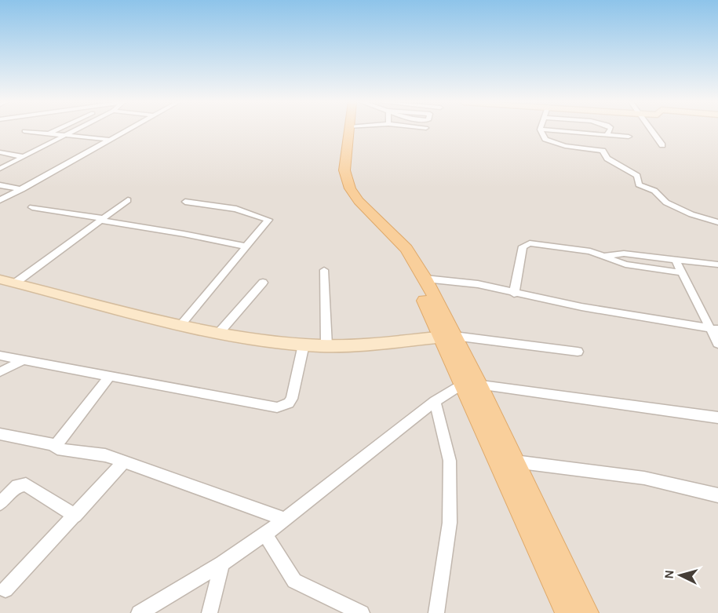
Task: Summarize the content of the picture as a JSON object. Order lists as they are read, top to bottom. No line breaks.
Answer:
{"north":"left"}
